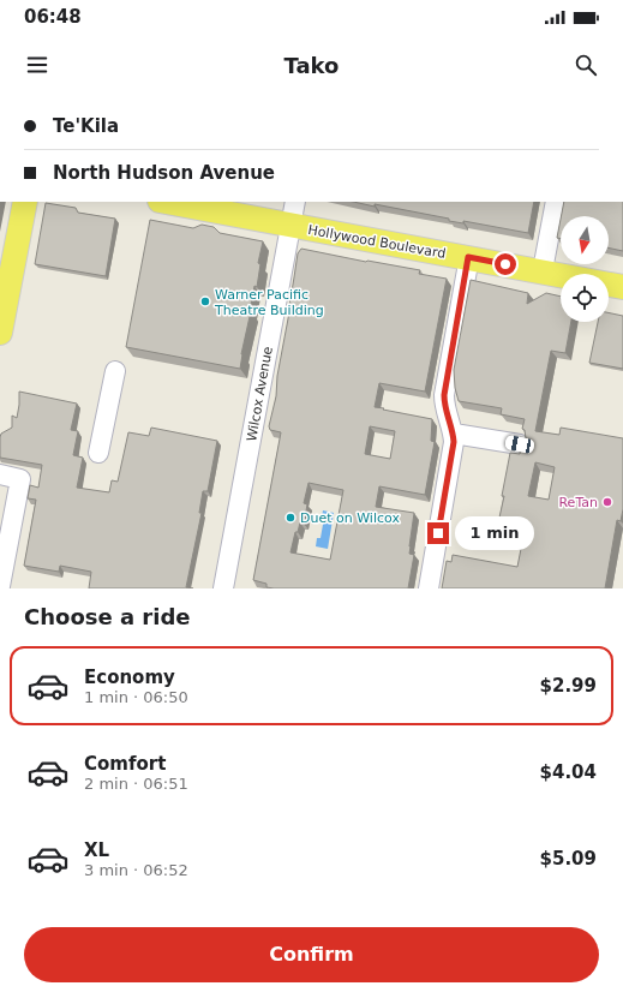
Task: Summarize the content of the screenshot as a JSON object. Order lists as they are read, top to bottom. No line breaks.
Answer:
{"streets":{"main road":["Hollywood Boulevard"],"street":["Wilcox Avenue"]},"crossings":[["Hollywood Boulevard","Wilcox Avenue"]],"places":["Warner Pacific Theatre Building","ReTan","Duet on Wilcox"],"north":"bottom","page":{"status":"06:48","header":"Tako","banner":["Te'Kila","North Hudson Avenue"],"bubble":"1 min","heading":"Choose a ride","list":[{"name":"Economy","note":"1 min · 06:50","value":"$2.99"},{"name":"Comfort","note":"2 min · 06:51","value":"$4.04"},{"name":"XL","note":"3 min · 06:52","value":"$5.09"}],"buttons":"Confirm"}}
